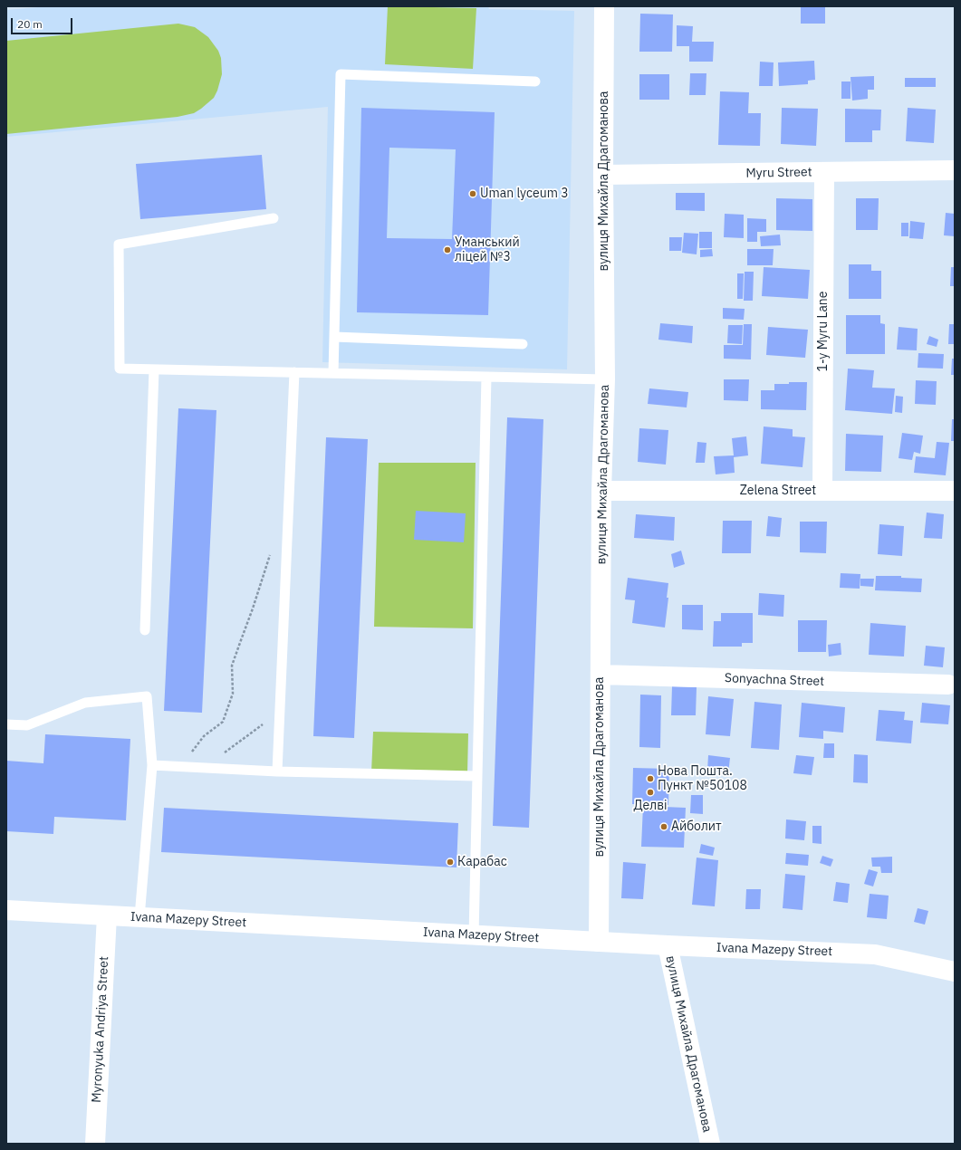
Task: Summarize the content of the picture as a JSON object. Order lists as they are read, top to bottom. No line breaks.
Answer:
{"streets":{"street":["Myru Street","вулиця Михайла Драгоманова","1-y Myru Lane","Zelena Street","Sonyachna Street","Ivana Mazepy Street","Myronyuka Andriya Street"]},"crossings":[["Myru Street","вулиця Михайла Драгоманова"],["Myru Street","1-y Myru Lane"],["вулиця Михайла Драгоманова","Zelena Street"],["вулиця Михайла Драгоманова","Sonyachna Street"],["вулиця Михайла Драгоманова","Ivana Mazepy Street"],["1-y Myru Lane","Zelena Street"],["Ivana Mazepy Street","Myronyuka Andriya Street"]],"places":["Uman lyceum 3","Уманський ліцей №3","Нова Пошта. Пункт №50108","Делві","Айболит","Карабас"],"scale_bar":"20 m"}
